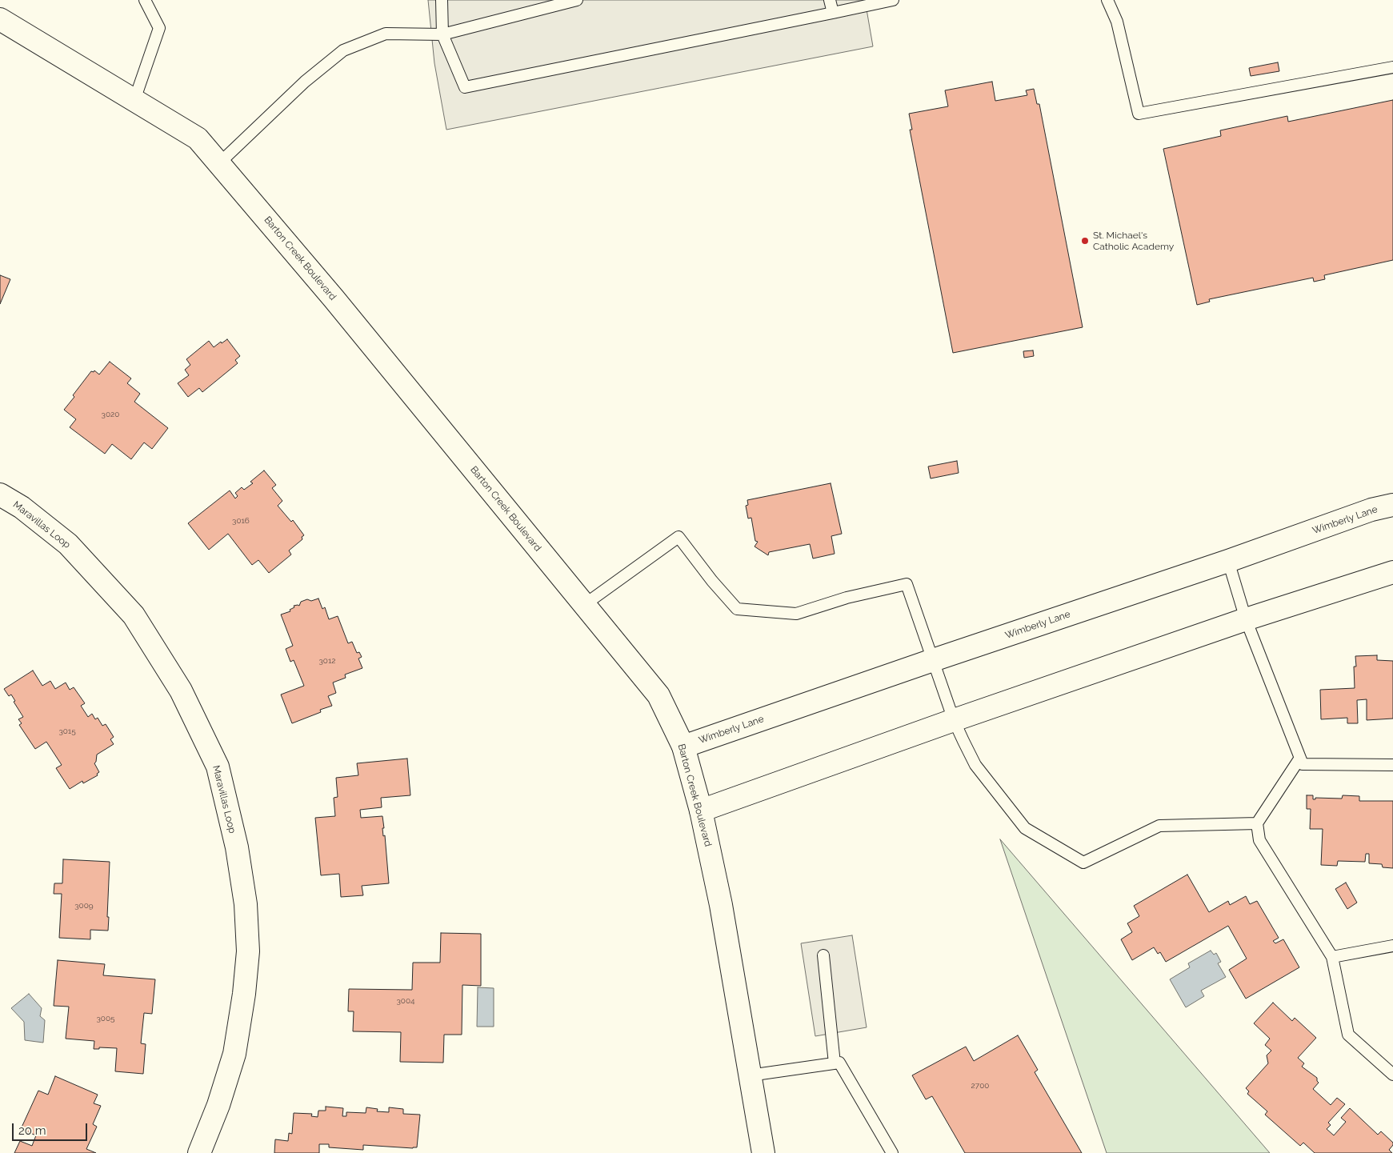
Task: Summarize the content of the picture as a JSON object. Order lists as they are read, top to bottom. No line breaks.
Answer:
{"streets":{"street":["Barton Creek Boulevard","Wimberly Lane","Maravillas Loop"]},"crossings":[["Barton Creek Boulevard","Wimberly Lane"]],"places":["St. Michael's Catholic Academy"],"house_numbers":["3020","3016","3012","3015","3009","3004","3005","2700"],"scale_bar":"20 m"}
